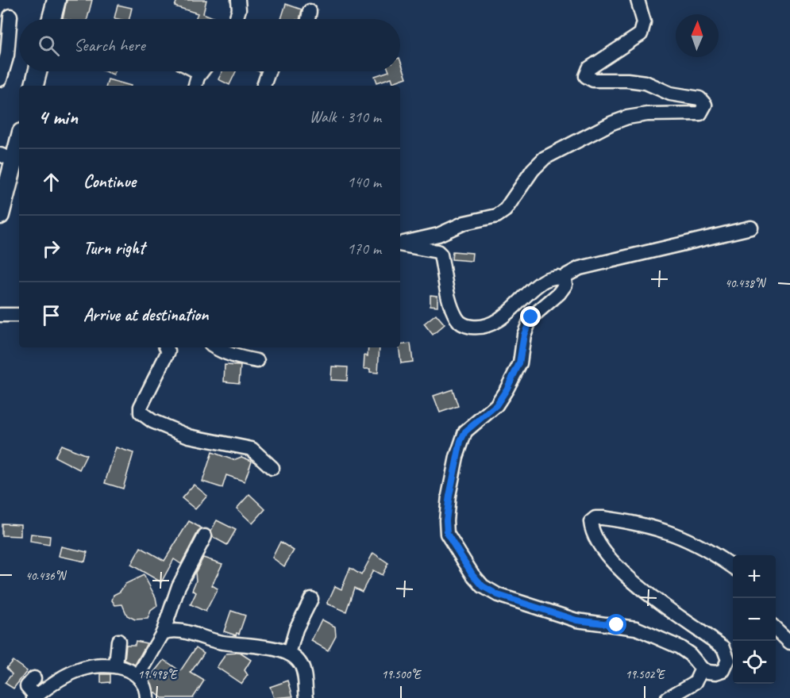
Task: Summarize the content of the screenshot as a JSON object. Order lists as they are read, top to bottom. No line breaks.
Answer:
{"north":"top","page":{"search":"Search here","heading":["4 min","Walk · 310 m"],"list":[["Continue","140 m"],["Turn right","170 m"],"Arrive at destination"],"map_buttons":["+","−"]},"coordinates":["40.438°N","40.436°N","19.498°E","19.500°E","19.502°E"]}
